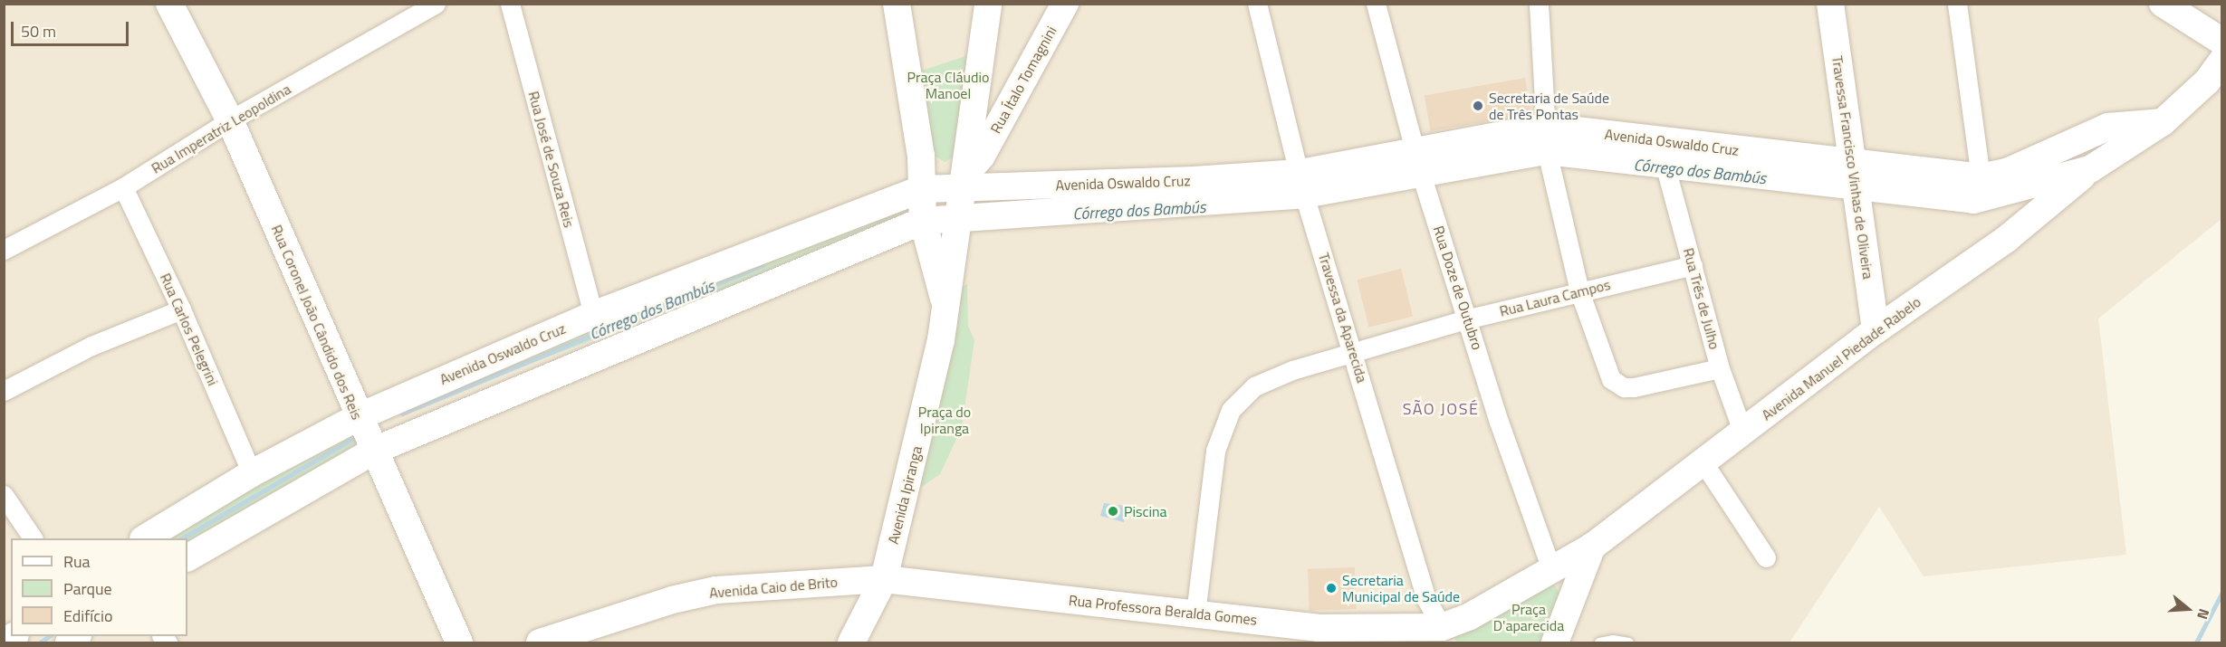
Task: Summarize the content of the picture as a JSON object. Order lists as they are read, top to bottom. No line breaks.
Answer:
{"streets":{"main road":["Rua Ítalo Tomagnini","Avenida Oswaldo Cruz","Travessa Francisco Vinhas de Oliveira","Rua Coronel João Cândido dos Reis","Avenida Manuel Piedade Rabelo","Avenida Ipiranga","Avenida Caio de Brito","Rua Professora Beralda Gomes"],"street":["Rua Imperatriz Leopoldina","Rua José de Souza Reis","Rua Doze de Outubro","Rua Laura Campos","Rua Três de Julho","Travessa da Aparecida","Rua Carlos Pelegrini"]},"crossings":[["Rua Ítalo Tomagnini","Avenida Oswaldo Cruz"],["Rua Ítalo Tomagnini","Avenida Ipiranga"],["Rua Imperatriz Leopoldina","Rua Coronel João Cândido dos Reis"],["Rua Imperatriz Leopoldina","Rua Carlos Pelegrini"],["Avenida Oswaldo Cruz","Rua José de Souza Reis"],["Avenida Oswaldo Cruz","Travessa Francisco Vinhas de Oliveira"],["Avenida Oswaldo Cruz","Rua Doze de Outubro"],["Avenida Oswaldo Cruz","Rua Três de Julho"],["Avenida Oswaldo Cruz","Travessa da Aparecida"],["Avenida Oswaldo Cruz","Rua Coronel João Cândido dos Reis"],["Avenida Oswaldo Cruz","Rua Carlos Pelegrini"],["Avenida Oswaldo Cruz","Avenida Manuel Piedade Rabelo"],["Avenida Oswaldo Cruz","Avenida Ipiranga"],["Travessa Francisco Vinhas de Oliveira","Avenida Manuel Piedade Rabelo"],["Rua Doze de Outubro","Rua Laura Campos"],["Rua Laura Campos","Rua Três de Julho"],["Rua Laura Campos","Travessa da Aparecida"],["Rua Laura Campos","Rua Professora Beralda Gomes"],["Rua Três de Julho","Avenida Manuel Piedade Rabelo"],["Travessa da Aparecida","Rua Professora Beralda Gomes"],["Avenida Ipiranga","Avenida Caio de Brito"],["Avenida Ipiranga","Rua Professora Beralda Gomes"],["Avenida Caio de Brito","Rua Professora Beralda Gomes"]],"districts":["SÃO JOSÉ"],"water":["Córrego dos Bambús"],"parks":["Praça Cláudio Manoel","Praça do Ipiranga","Praça D'aparecida"],"places":["Secretaria de Saúde de Três Pontas","Piscina","Secretaria Municipal de Saúde"],"legend":["Rua","Parque","Edifício"],"scale_bar":"50 m","north":"right"}
